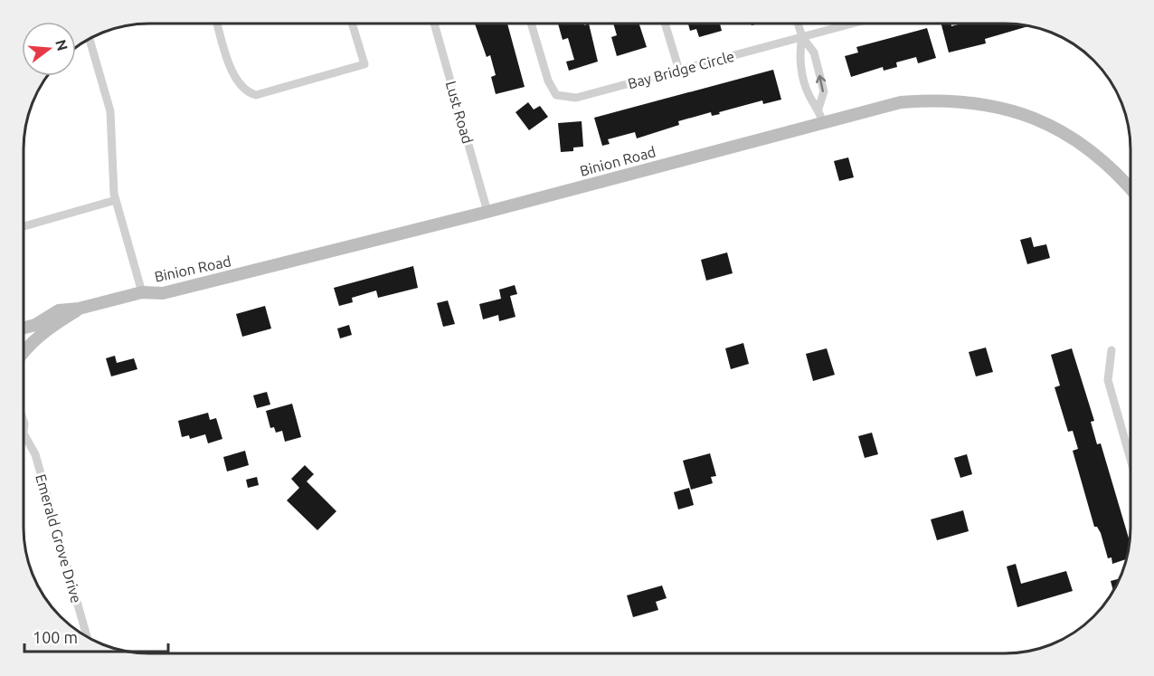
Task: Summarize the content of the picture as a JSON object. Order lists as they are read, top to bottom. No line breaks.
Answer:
{"streets":{"main road":["Binion Road"],"street":["Bay Bridge Circle","Lust Road","Emerald Grove Drive"]},"crossings":[["Lust Road","Binion Road"]],"scale_bar":"100 m","north":"right"}
